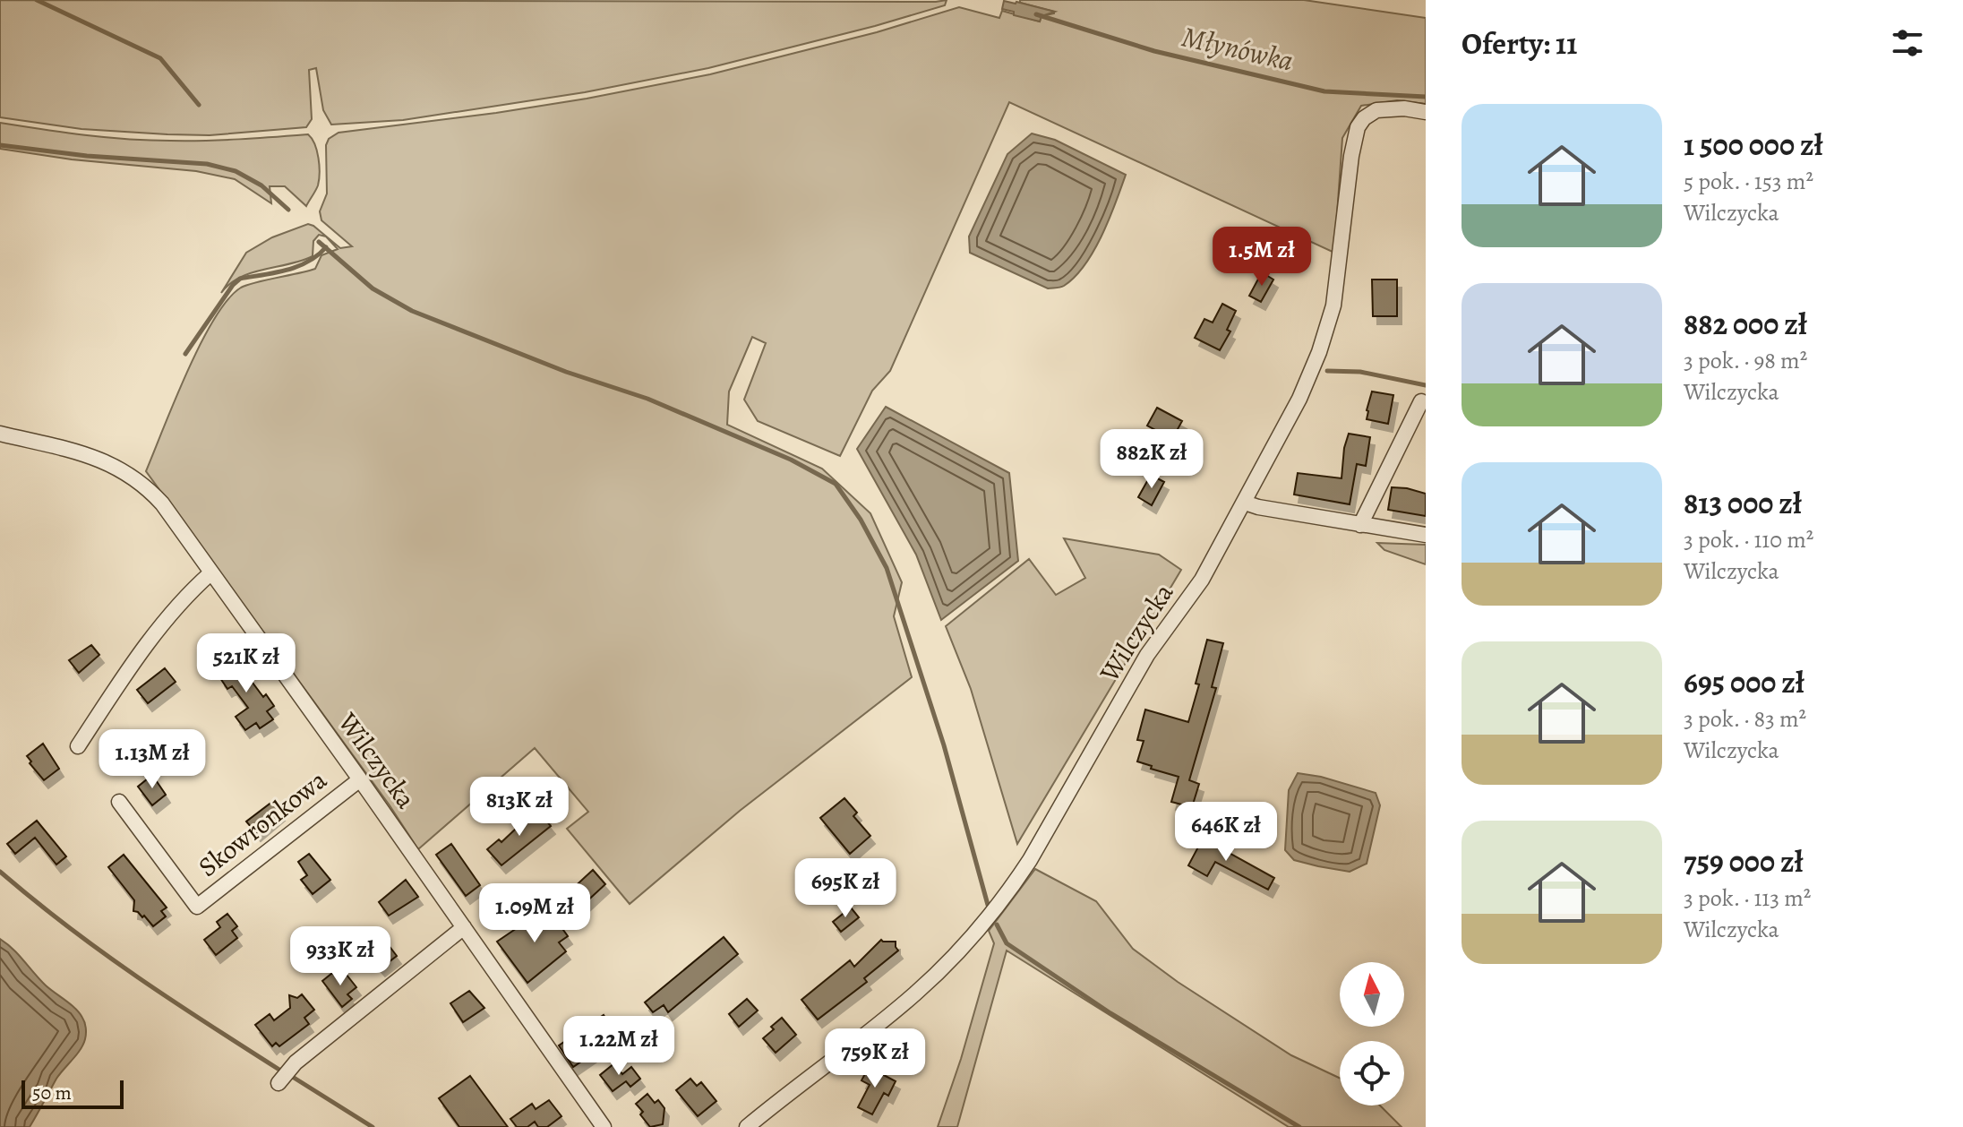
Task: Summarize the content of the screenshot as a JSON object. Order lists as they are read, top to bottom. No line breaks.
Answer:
{"streets":{"street":["Wilczycka","Skowronkowa"]},"crossings":[["Wilczycka","Skowronkowa"]],"water":["Młynówka"],"scale_bar":"50 m","north":"top","page":{"heading":"Oferty: 11","list":[{"name":"1 500 000 zł","note":"5 pok. · 153 m² · Wilczycka"},{"name":"882 000 zł","note":"3 pok. · 98 m² · Wilczycka"},{"name":"813 000 zł","note":"3 pok. · 110 m² · Wilczycka"},{"name":"695 000 zł","note":"3 pok. · 83 m² · Wilczycka"},{"name":"759 000 zł","note":"3 pok. · 113 m² · Wilczycka"}],"price":["1.5M zł","882K zł","521K zł","1.13M zł","813K zł","646K zł","695K zł","1.09M zł","933K zł","1.22M zł","759K zł"],"scale":"50 m"}}
